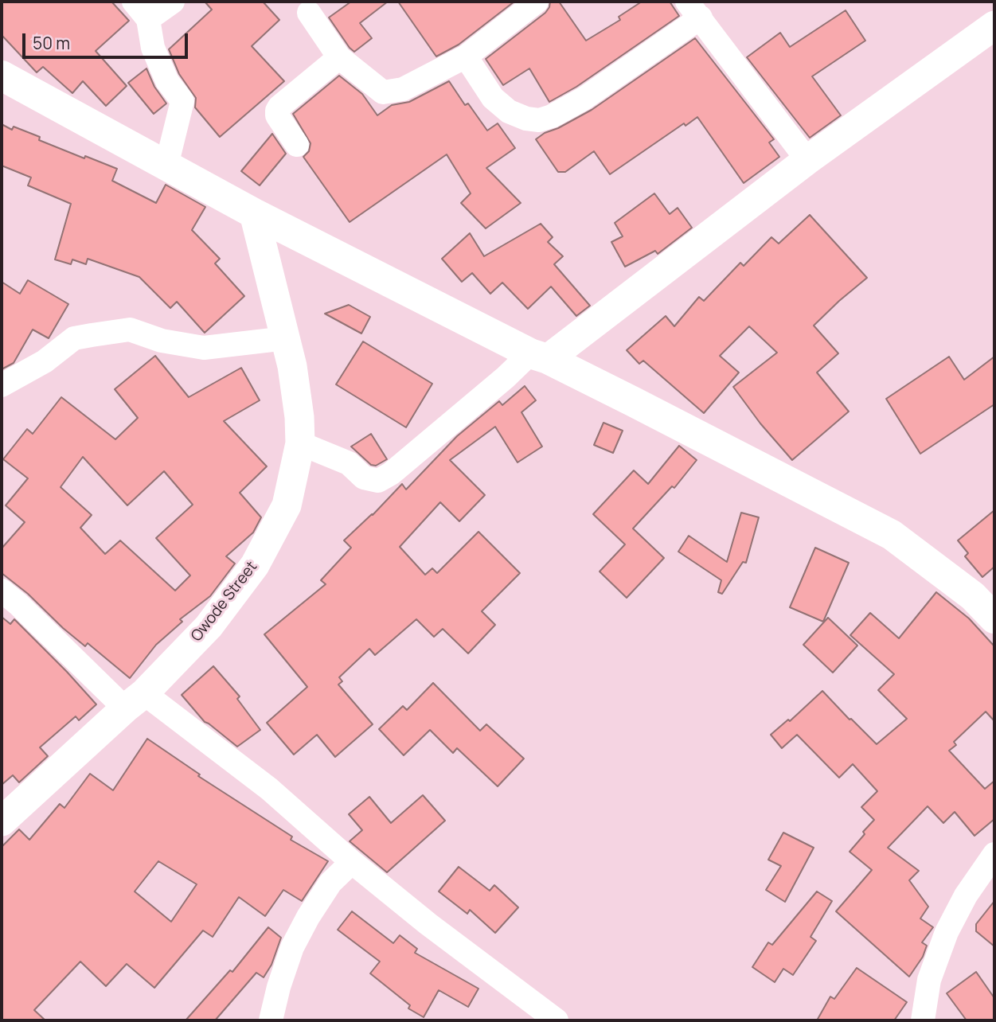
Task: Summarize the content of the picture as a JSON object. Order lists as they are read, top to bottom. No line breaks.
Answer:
{"streets":{"street":["Owode Street"]},"scale_bar":"50 m"}
